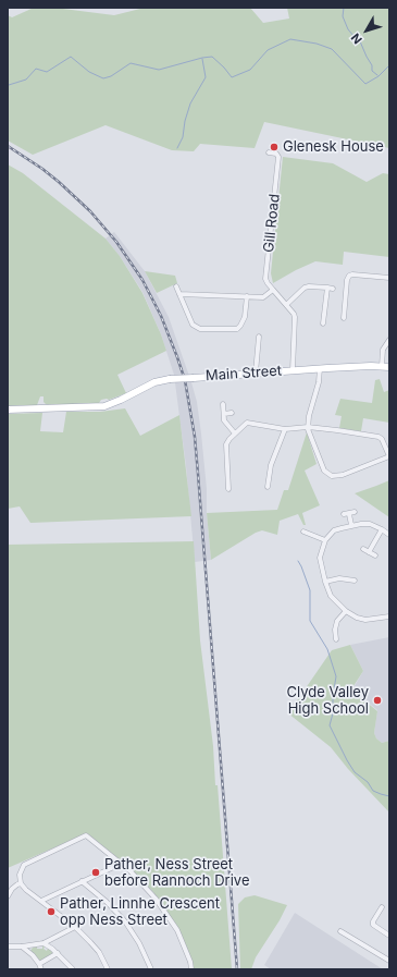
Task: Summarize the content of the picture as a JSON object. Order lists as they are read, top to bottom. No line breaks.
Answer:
{"streets":{"main road":["Main Street"],"street":["Gill Road"]},"places":["Glenesk House","Clyde Valley High School","Pather, Ness Street before Rannoch Drive","Pather, Linnhe Crescent opp Ness Street"],"north":"bottom left"}
